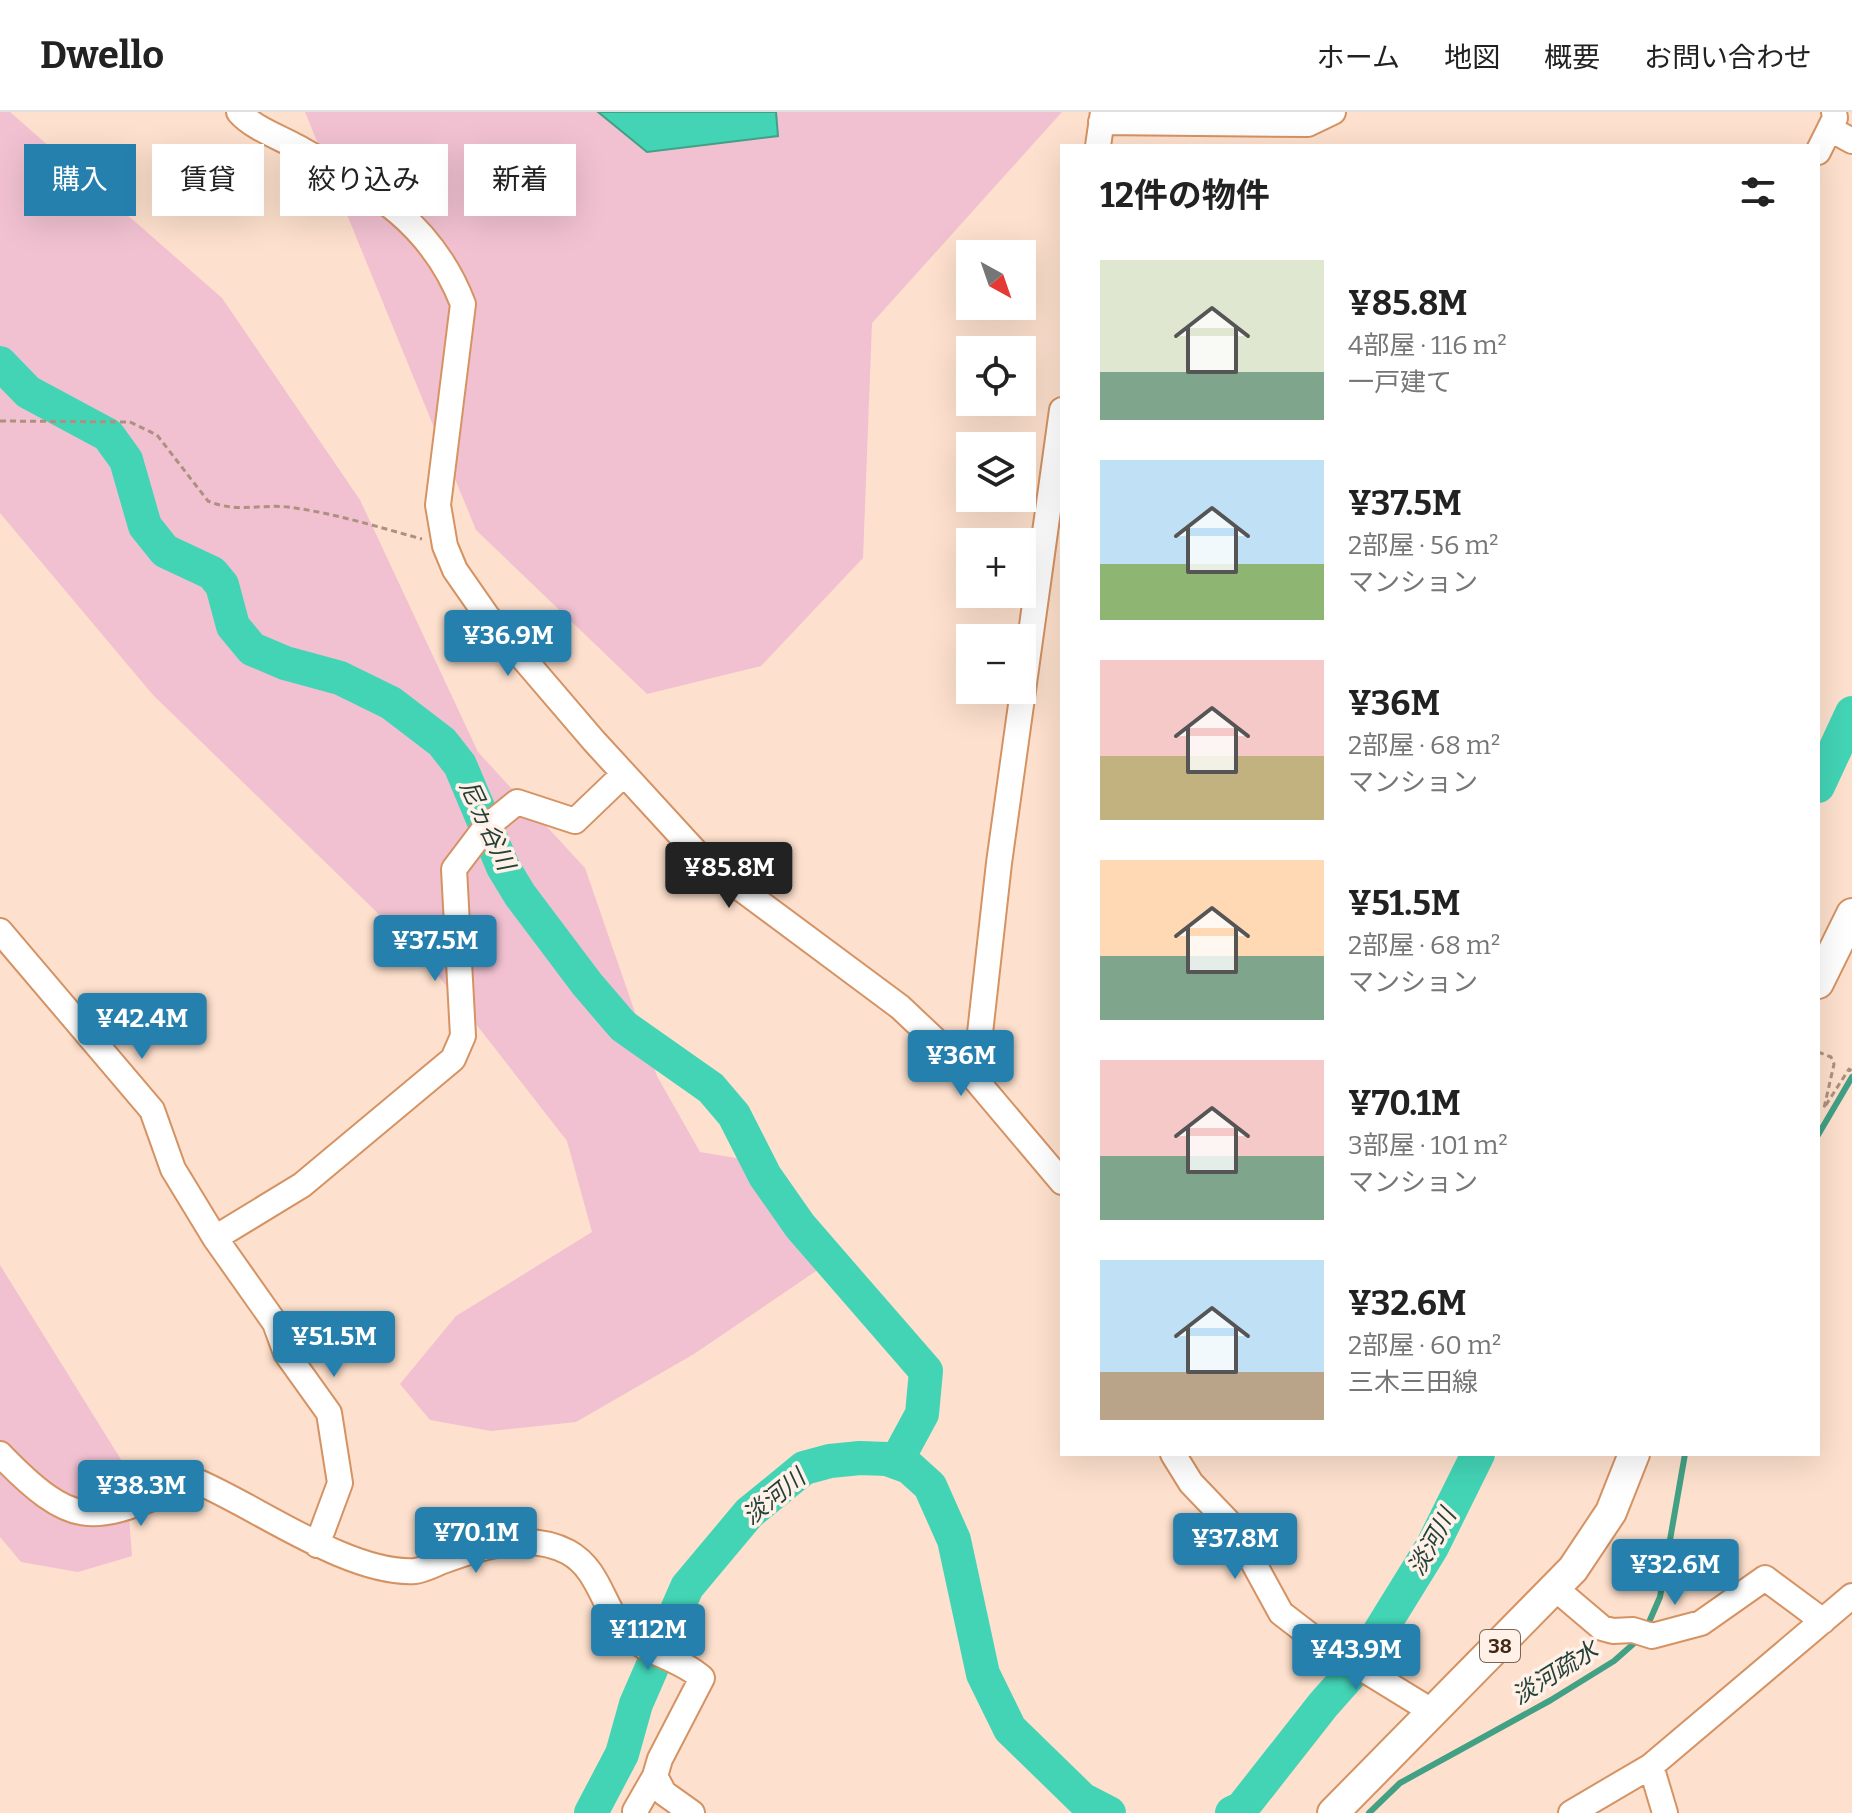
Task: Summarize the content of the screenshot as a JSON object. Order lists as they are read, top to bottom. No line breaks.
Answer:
{"streets":{"main road":["38"]},"water":["尼ヵ谷川","淡河川","淡河疏水"],"north":"bottom right","page":{"header":"Dwello","nav":["ホーム","地図","概要","お問い合わせ"],"chip":["購入","賃貸","絞り込み","新着"],"heading":"12件の物件","map_buttons":["+","−"],"list":[{"name":"¥85.8M","note":"4部屋 · 116 m² · 一戸建て"},{"name":"¥37.5M","note":"2部屋 · 56 m² · マンション"},{"name":"¥36M","note":"2部屋 · 68 m² · マンション"},{"name":"¥51.5M","note":"2部屋 · 68 m² · マンション"},{"name":"¥70.1M","note":"3部屋 · 101 m² · マンション"},{"name":"¥32.6M","note":"2部屋 · 60 m² · 三木三田線"}],"price":["¥36.9M","¥85.8M","¥37.5M","¥42.4M","¥36M","¥51.5M","¥38.3M","¥70.1M","¥37.8M","¥32.6M","¥112M","¥43.9M"]}}
